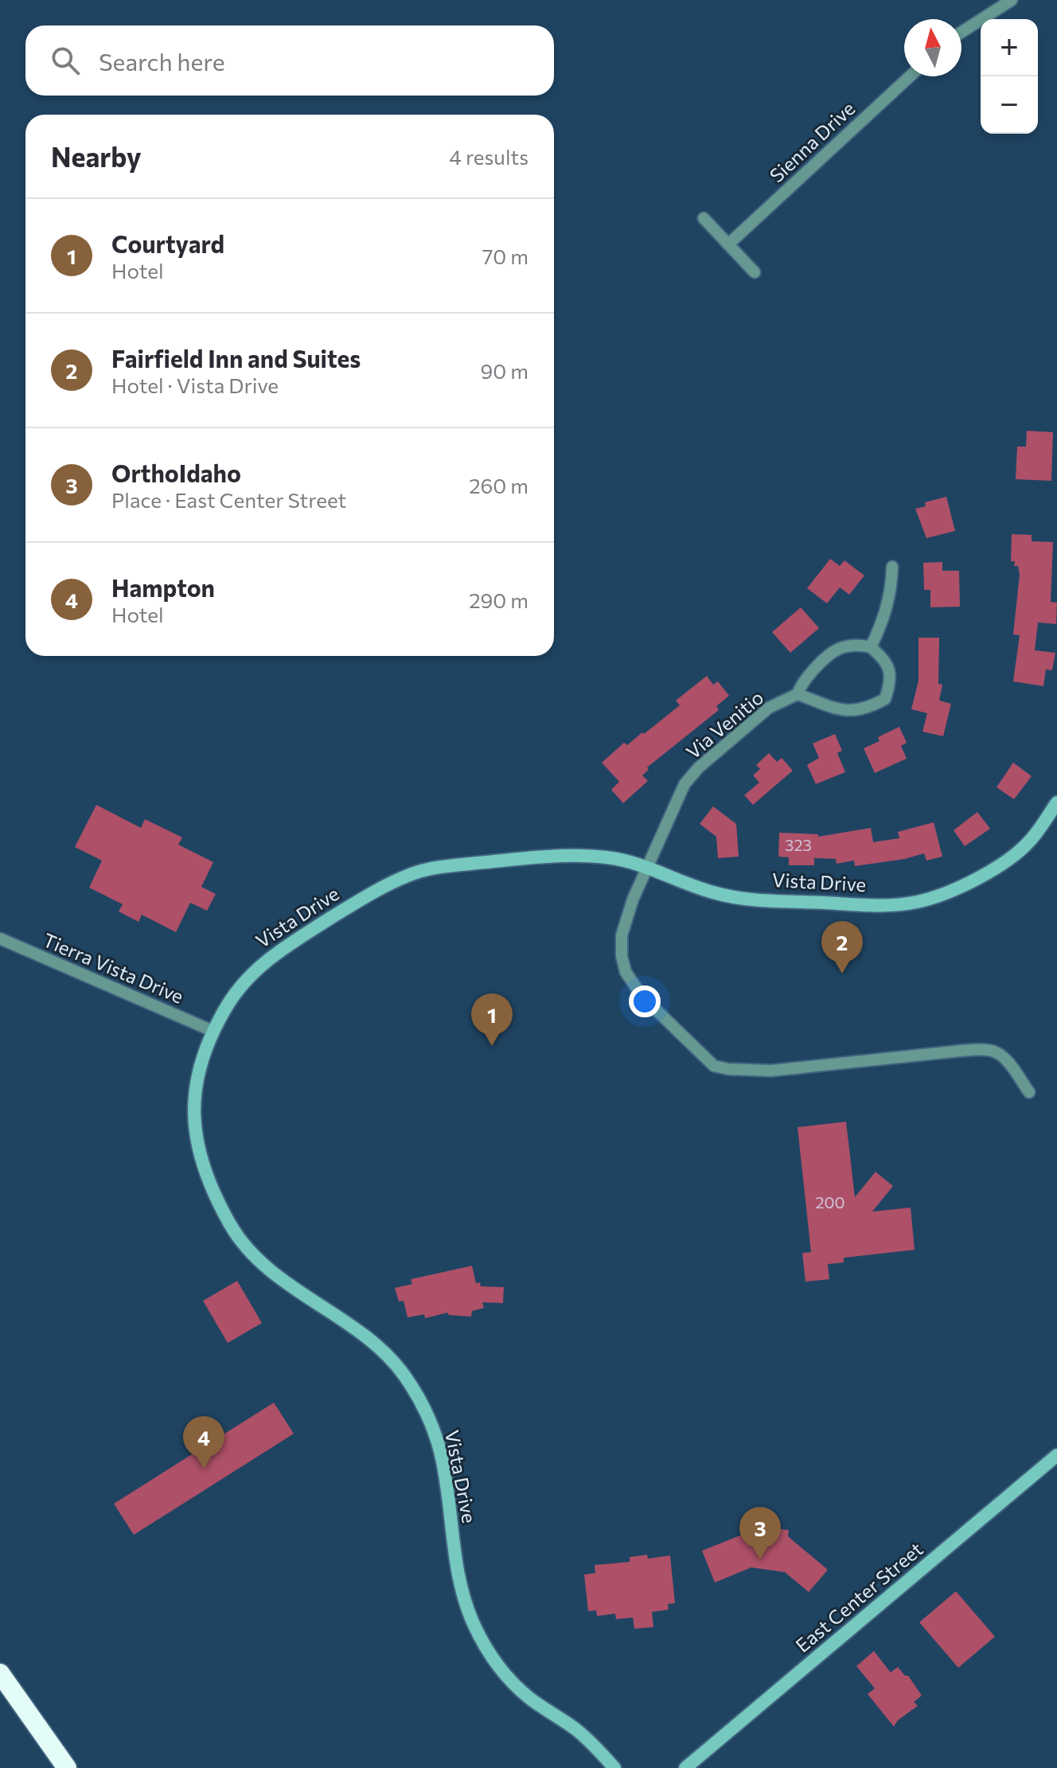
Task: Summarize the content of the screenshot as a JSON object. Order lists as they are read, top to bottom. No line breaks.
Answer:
{"streets":{"street":["Sienna Drive","Via Venitio","Vista Drive","Tierra Vista Drive","East Center Street"]},"crossings":[["Via Venitio","Vista Drive"],["Vista Drive","Tierra Vista Drive"]],"house_numbers":["323","200"],"north":"top","page":{"map_buttons":["+","−"],"search":"Search here","heading":["Nearby","4 results"],"list":[{"mark":"1","name":"Courtyard","note":"Hotel","value":"70 m"},{"mark":"2","name":"Fairfield Inn and Suites","note":"Hotel · Vista Drive","value":"90 m"},{"mark":"3","name":"OrthoIdaho","note":"Place · East Center Street","value":"260 m"},{"mark":"4","name":"Hampton","note":"Hotel","value":"290 m"}],"pins":["2","1","4","3"]}}
